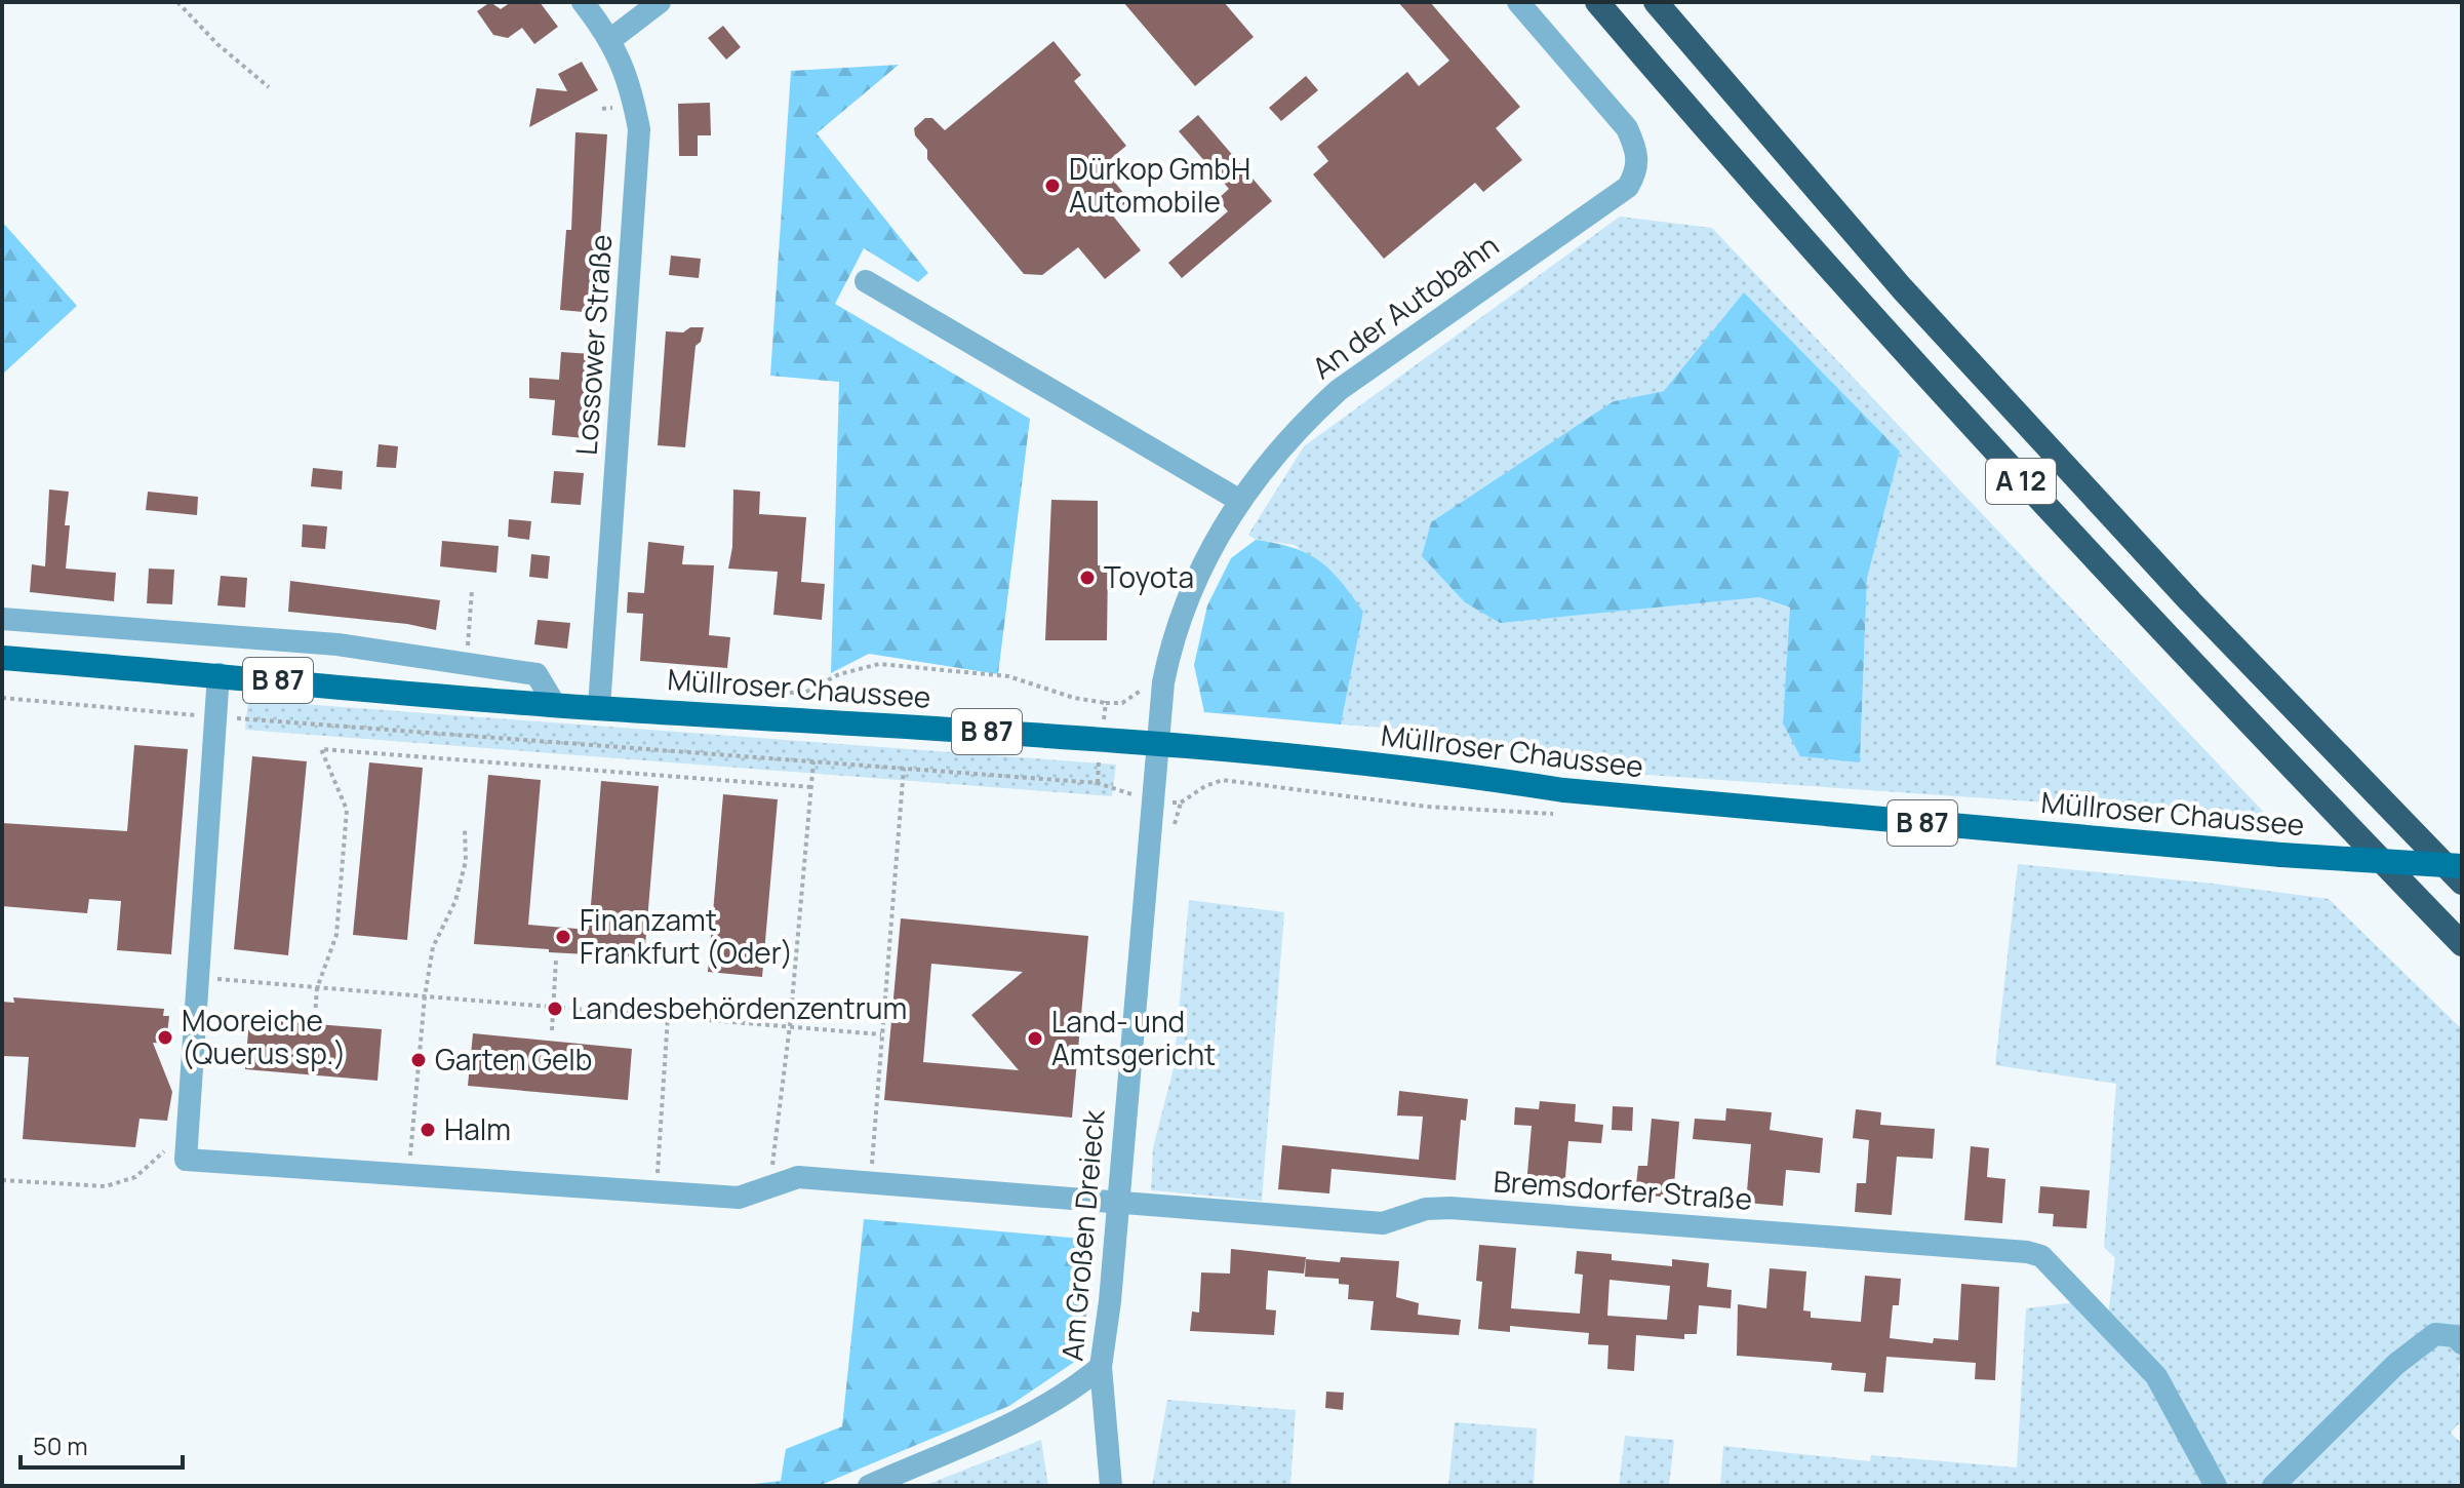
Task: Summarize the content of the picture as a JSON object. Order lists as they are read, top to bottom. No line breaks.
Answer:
{"streets":{"highway":["A 12"],"main road":["B 87","Müllroser Chaussee"],"street":["An der Autobahn","Lossower Straße","Bremsdorfer Straße","Am Großen Dreieck"]},"crossings":[["An der Autobahn","Müllroser Chaussee"],["An der Autobahn","Am Großen Dreieck"],["Lossower Straße","Müllroser Chaussee"],["Müllroser Chaussee","Am Großen Dreieck"],["Bremsdorfer Straße","Am Großen Dreieck"]],"places":["Dürkop GmbH Automobile","Toyota","Finanzamt Frankfurt (Oder)","Landesbehördenzentrum","Mooreiche (Querus sp.)","Land- und Amtsgericht","Garten Gelb","Halm"],"scale_bar":"50 m"}
